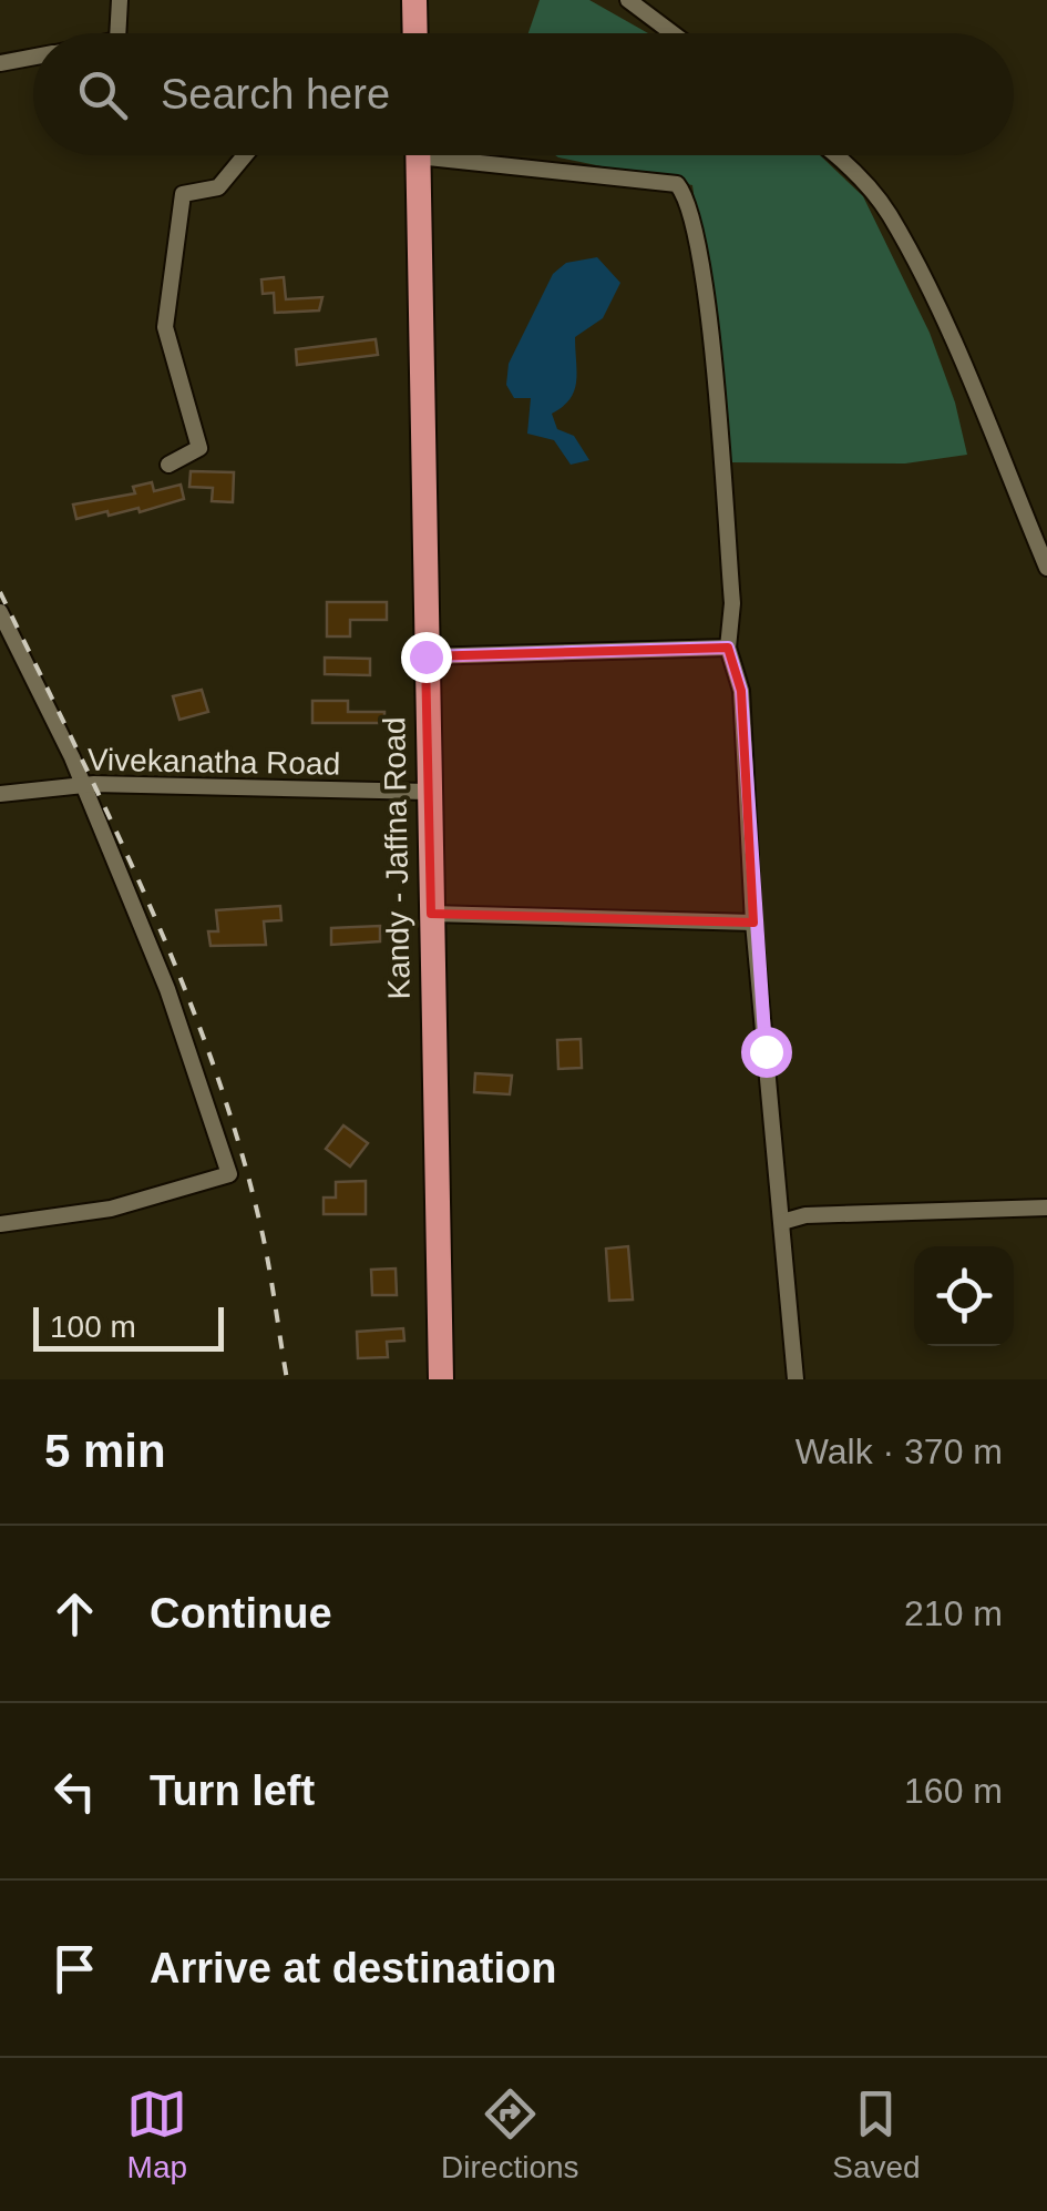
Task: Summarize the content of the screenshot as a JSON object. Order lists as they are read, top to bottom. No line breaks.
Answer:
{"streets":{"highway":["Kandy - Jaffna Road"],"street":["Vivekanatha Road"]},"crossings":[["Vivekanatha Road","Kandy - Jaffna Road"]],"scale_bar":"100 m","page":{"search":"Search here","scale":"100 m","heading":["5 min","Walk · 370 m"],"list":[["Continue","210 m"],["Turn left","160 m"],"Arrive at destination"],"nav":["Map","Directions","Saved"]}}
